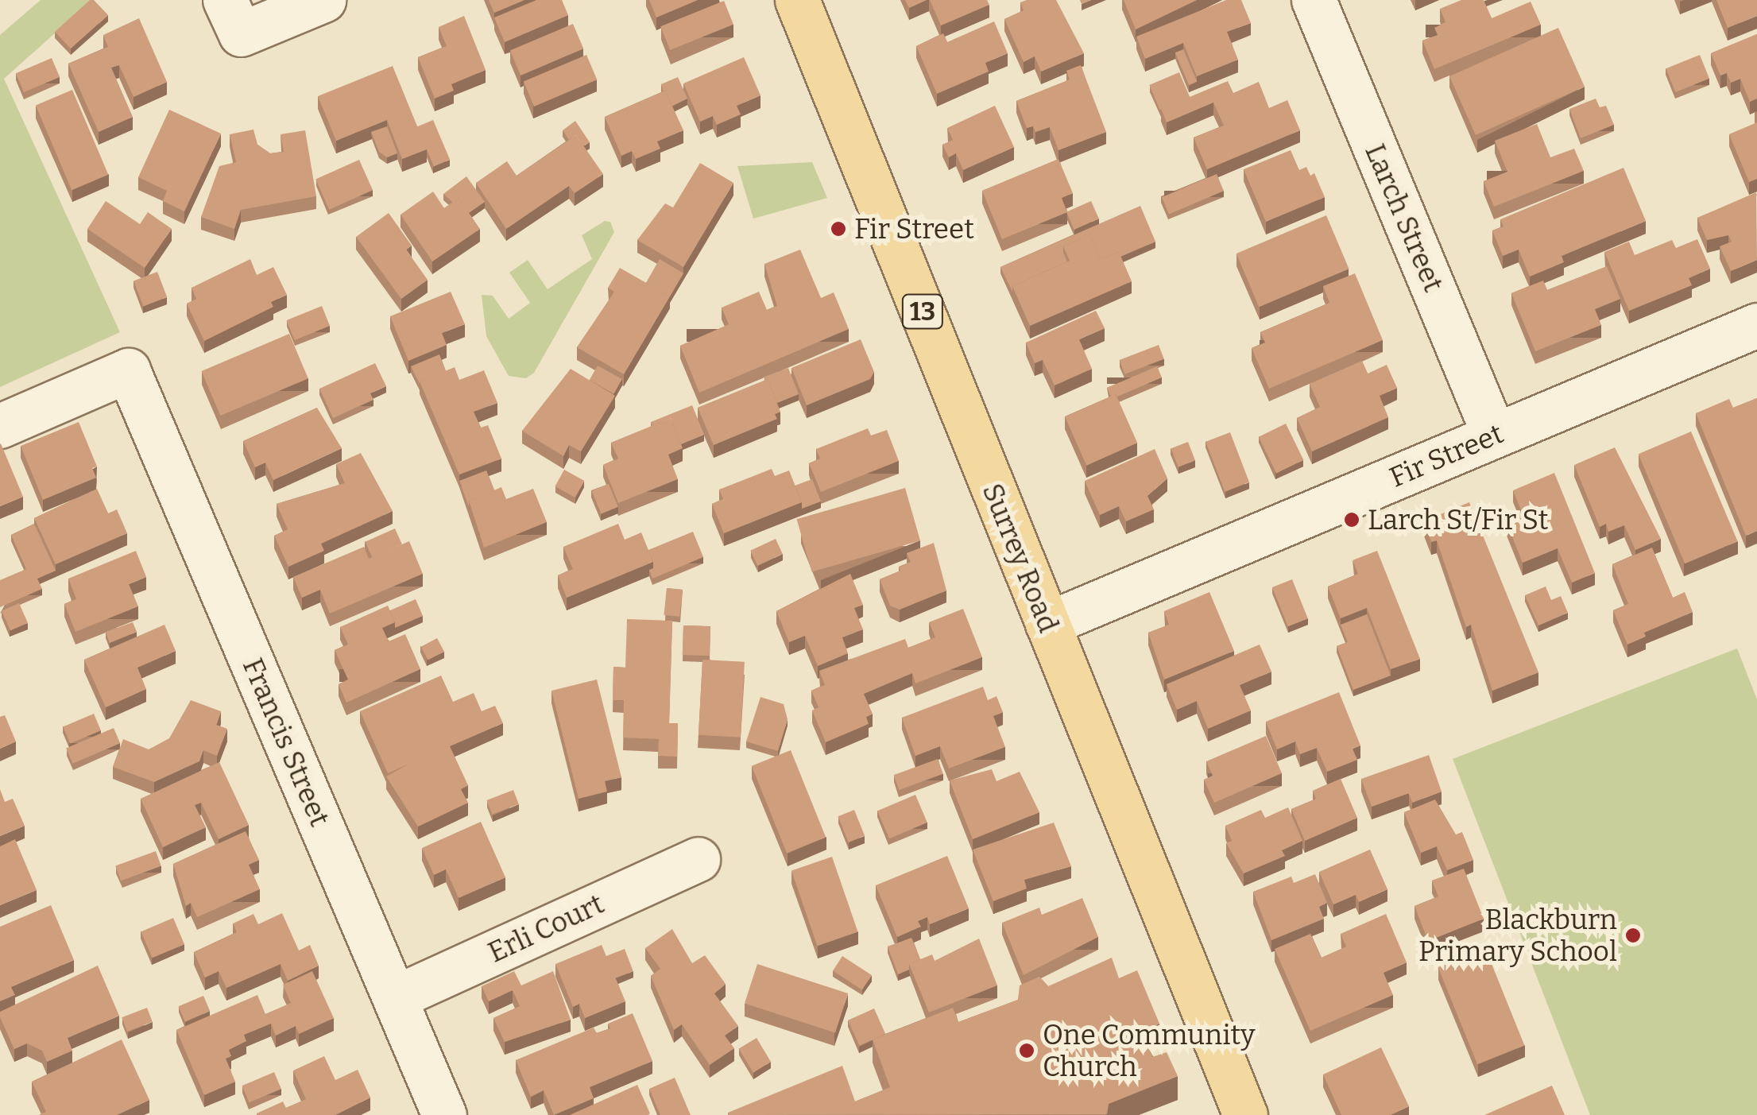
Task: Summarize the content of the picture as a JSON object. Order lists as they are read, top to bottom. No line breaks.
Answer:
{"streets":{"main road":["13","Surrey Road"],"street":["Larch Street","Fir Street","Francis Street","Erli Court"]},"crossings":[["Larch Street","Fir Street"],["Fir Street","Surrey Road"],["Francis Street","Erli Court"]],"places":["Fir Street","Larch St/Fir St","Blackburn Primary School","One Community Church"]}
